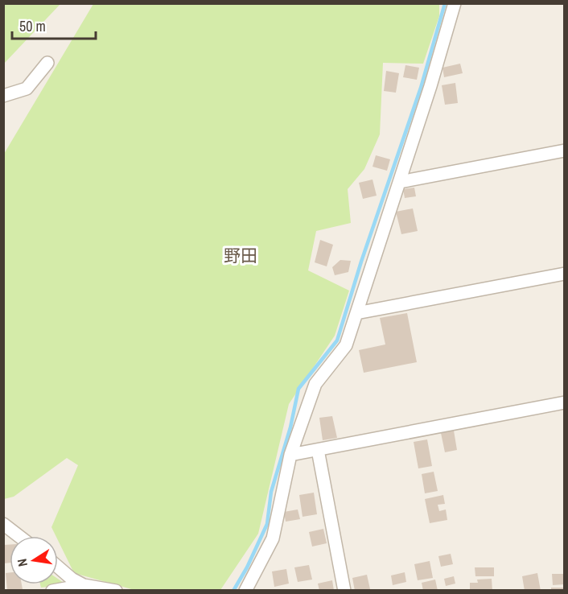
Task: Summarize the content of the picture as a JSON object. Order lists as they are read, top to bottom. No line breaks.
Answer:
{"districts":["野田"],"scale_bar":"50 m","north":"left"}
